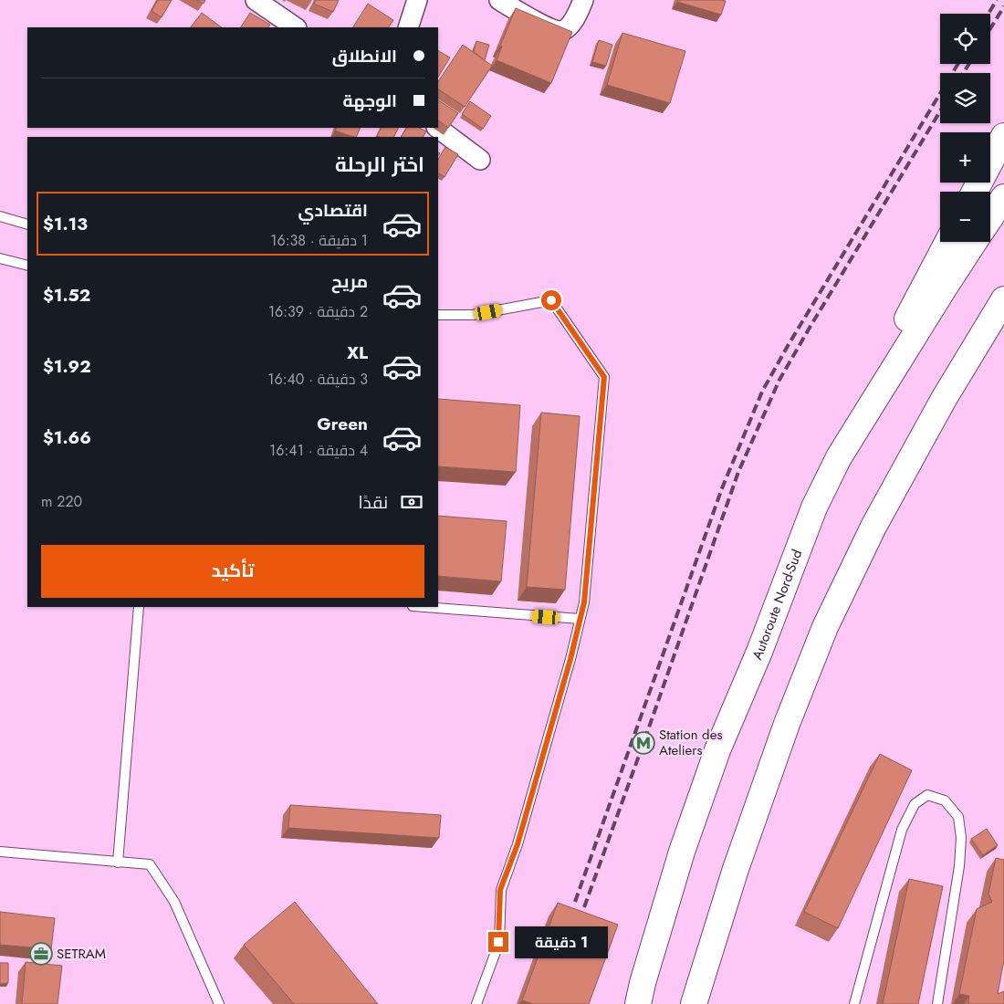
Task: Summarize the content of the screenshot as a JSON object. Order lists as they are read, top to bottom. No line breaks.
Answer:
{"streets":{"highway":["Autoroute Nord-Sud"]},"places":{"metro station":["Station des Ateliers"],"office":["SETRAM"]},"page":{"map_buttons":["+","−"],"banner":["الانطلاق","الوجهة"],"heading":"اختر الرحلة","list":[{"name":"اقتصادي","note":"1 دقيقة · 16:38","value":"$1.13"},{"name":"مريح","note":"2 دقيقة · 16:39","value":"$1.52"},{"name":"XL","note":"3 دقيقة · 16:40","value":"$1.92"},{"name":"Green","note":"4 دقيقة · 16:41","value":"$1.66"}],"pay":["نقدًا","220 m"],"buttons":"تأكيد","bubble":"1 دقيقة"}}
